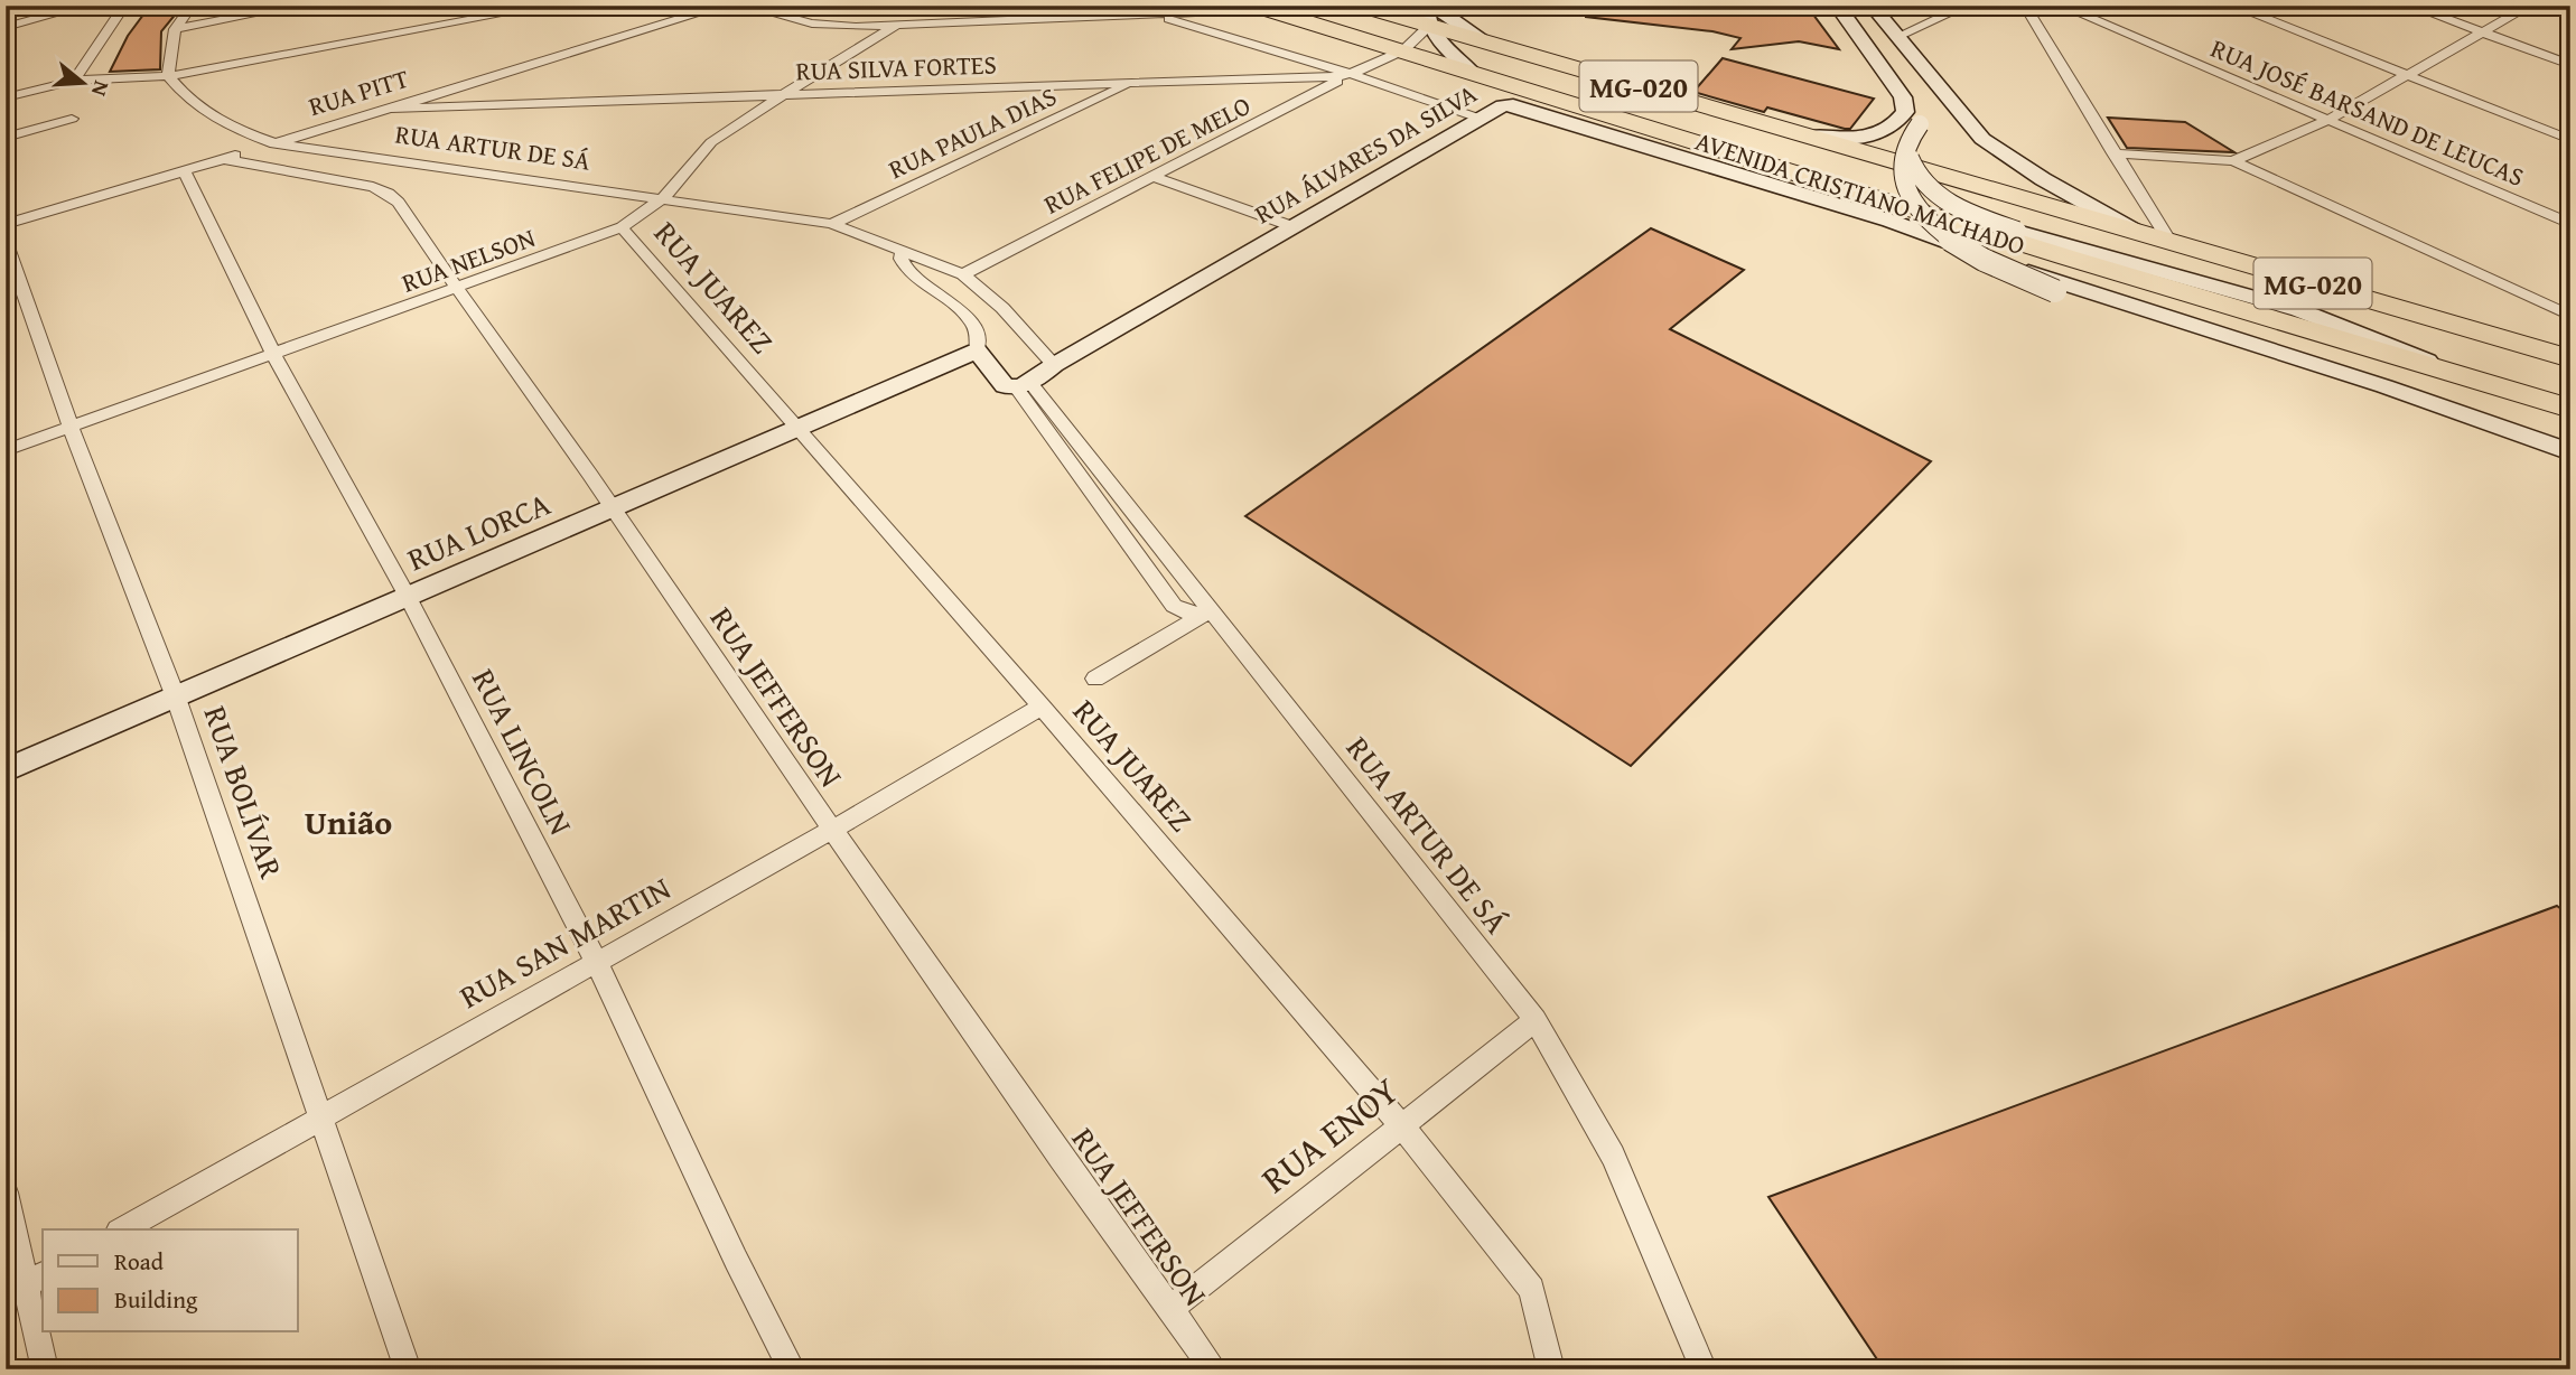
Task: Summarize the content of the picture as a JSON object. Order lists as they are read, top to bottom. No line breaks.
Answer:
{"streets":{"highway":["MG-020","AVENIDA CRISTIANO MACHADO"],"main road":["RUA ARTUR DE SÁ","RUA ÁLVARES DA SILVA","RUA LORCA"],"street":["RUA SILVA FORTES","RUA PITT","RUA JOSÉ BARSAND DE LEUCAS","RUA PAULA DIAS","RUA FELIPE DE MELO","RUA NELSON","RUA JUAREZ","RUA JEFFERSON","RUA LINCOLN","RUA BOLÍVAR","RUA SAN MARTIN","RUA ENOY"]},"crossings":[["RUA SILVA FORTES","MG-020"],["RUA SILVA FORTES","RUA PITT"],["RUA SILVA FORTES","RUA PAULA DIAS"],["RUA SILVA FORTES","RUA FELIPE DE MELO"],["RUA SILVA FORTES","AVENIDA CRISTIANO MACHADO"],["RUA SILVA FORTES","RUA NELSON"],["MG-020","AVENIDA CRISTIANO MACHADO"],["RUA PITT","RUA ARTUR DE SÁ"],["RUA PITT","RUA JEFFERSON"],["RUA PITT","RUA LINCOLN"],["RUA PAULA DIAS","RUA ARTUR DE SÁ"],["RUA ARTUR DE SÁ","RUA ÁLVARES DA SILVA"],["RUA ARTUR DE SÁ","RUA FELIPE DE MELO"],["RUA ARTUR DE SÁ","RUA NELSON"],["RUA ARTUR DE SÁ","RUA LORCA"],["RUA ARTUR DE SÁ","RUA ENOY"],["RUA ÁLVARES DA SILVA","AVENIDA CRISTIANO MACHADO"],["RUA NELSON","RUA JUAREZ"],["RUA NELSON","RUA JEFFERSON"],["RUA NELSON","RUA LINCOLN"],["RUA NELSON","RUA BOLÍVAR"],["RUA JUAREZ","RUA LORCA"],["RUA JUAREZ","RUA SAN MARTIN"],["RUA JUAREZ","RUA ENOY"],["RUA LORCA","RUA JEFFERSON"],["RUA LORCA","RUA LINCOLN"],["RUA LORCA","RUA BOLÍVAR"],["RUA JEFFERSON","RUA SAN MARTIN"],["RUA JEFFERSON","RUA ENOY"],["RUA LINCOLN","RUA SAN MARTIN"],["RUA BOLÍVAR","RUA SAN MARTIN"]],"districts":["União"],"legend":["Road","Building"],"north":"right"}
